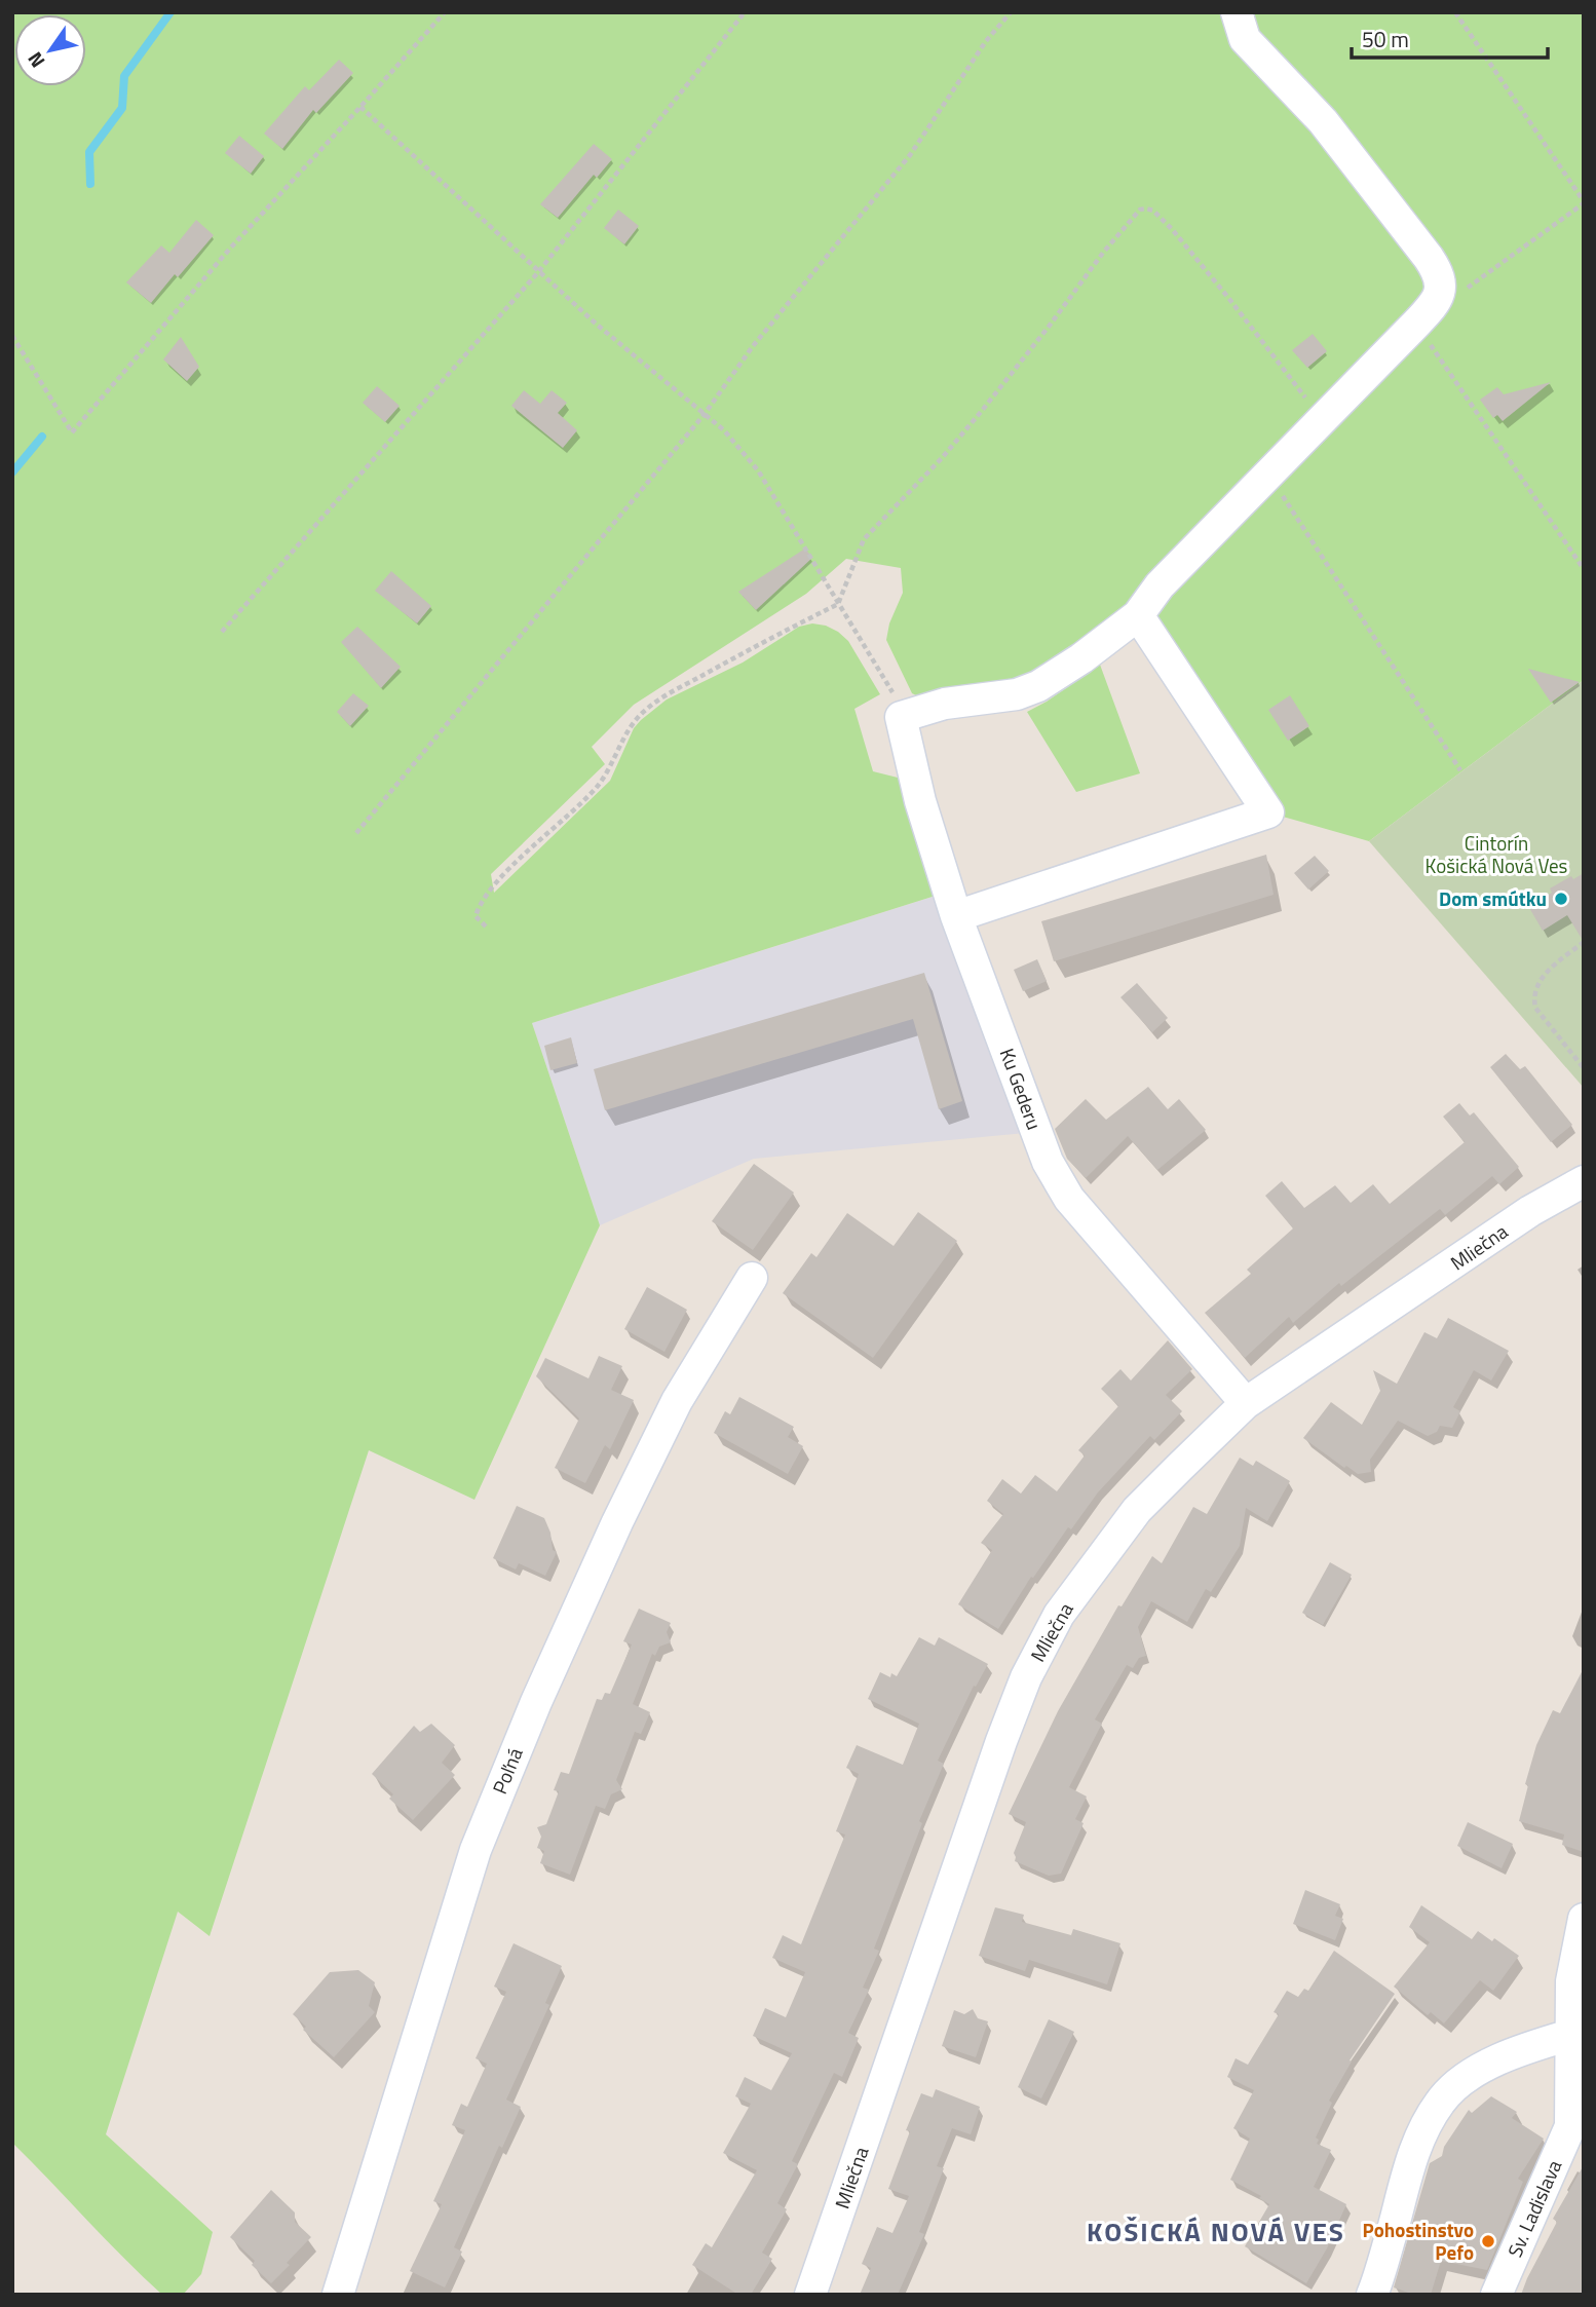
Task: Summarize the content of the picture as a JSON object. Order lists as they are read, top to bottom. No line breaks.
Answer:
{"streets":{"street":["Ku Gederu","Mliečna","Poľná","Sv. Ladislava"]},"crossings":[["Ku Gederu","Mliečna"]],"districts":["KOŠICKÁ NOVÁ VES"],"parks":["Cintorín Košická Nová Ves"],"places":["Dom smútku","Pohostinstvo Pefo"],"scale_bar":"50 m","north":"bottom left"}
